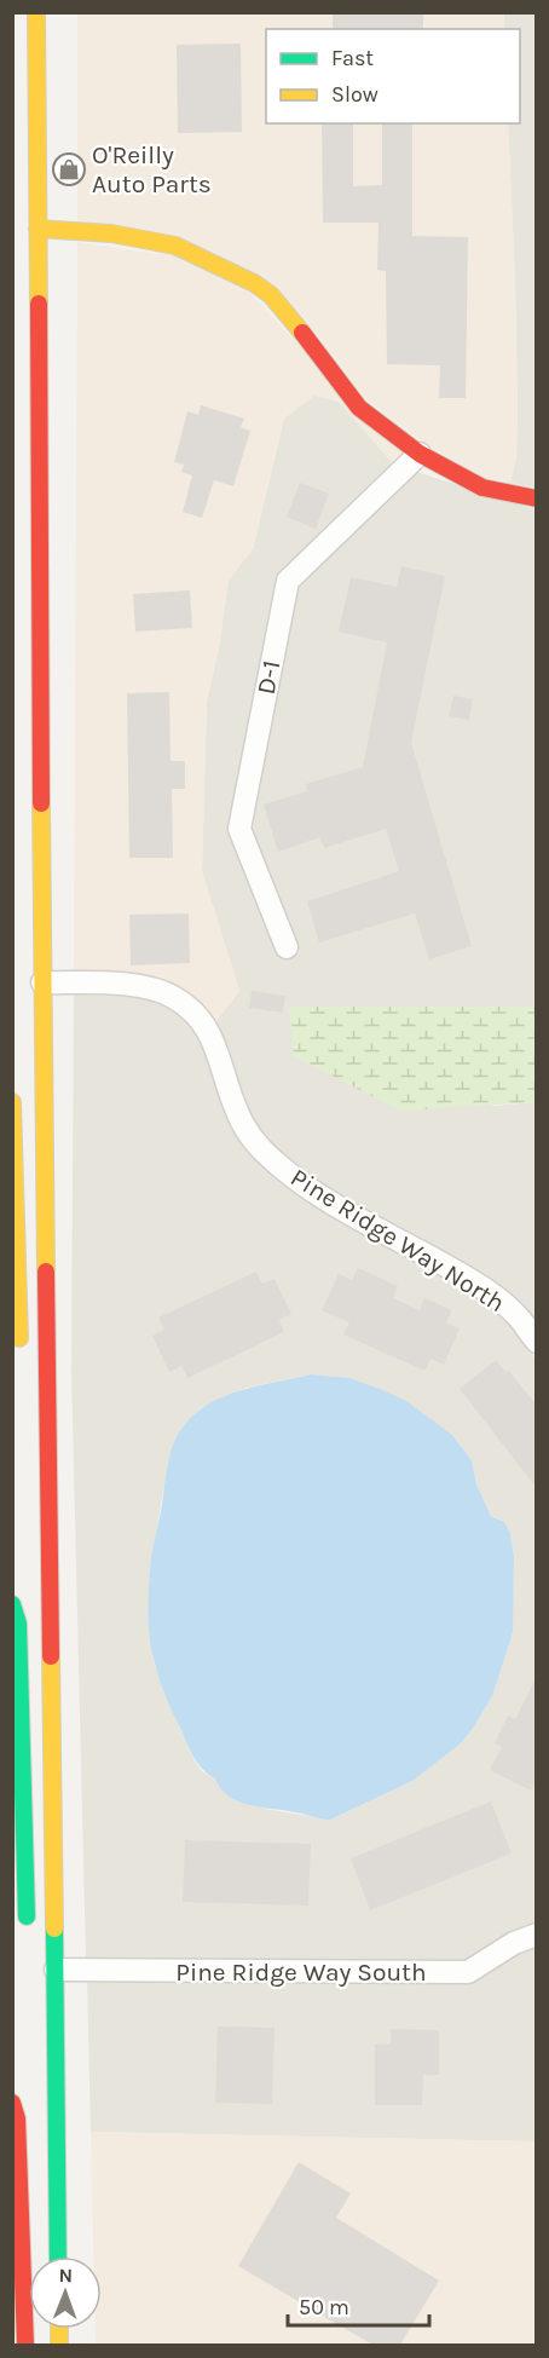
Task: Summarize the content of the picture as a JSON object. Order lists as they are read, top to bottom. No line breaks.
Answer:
{"streets":{"street":["D-1","Pine Ridge Way North","Pine Ridge Way South"]},"places":{"shop":["O'Reilly Auto Parts"]},"legend":["Fast","Slow"],"scale_bar":"50 m","north":"top"}
